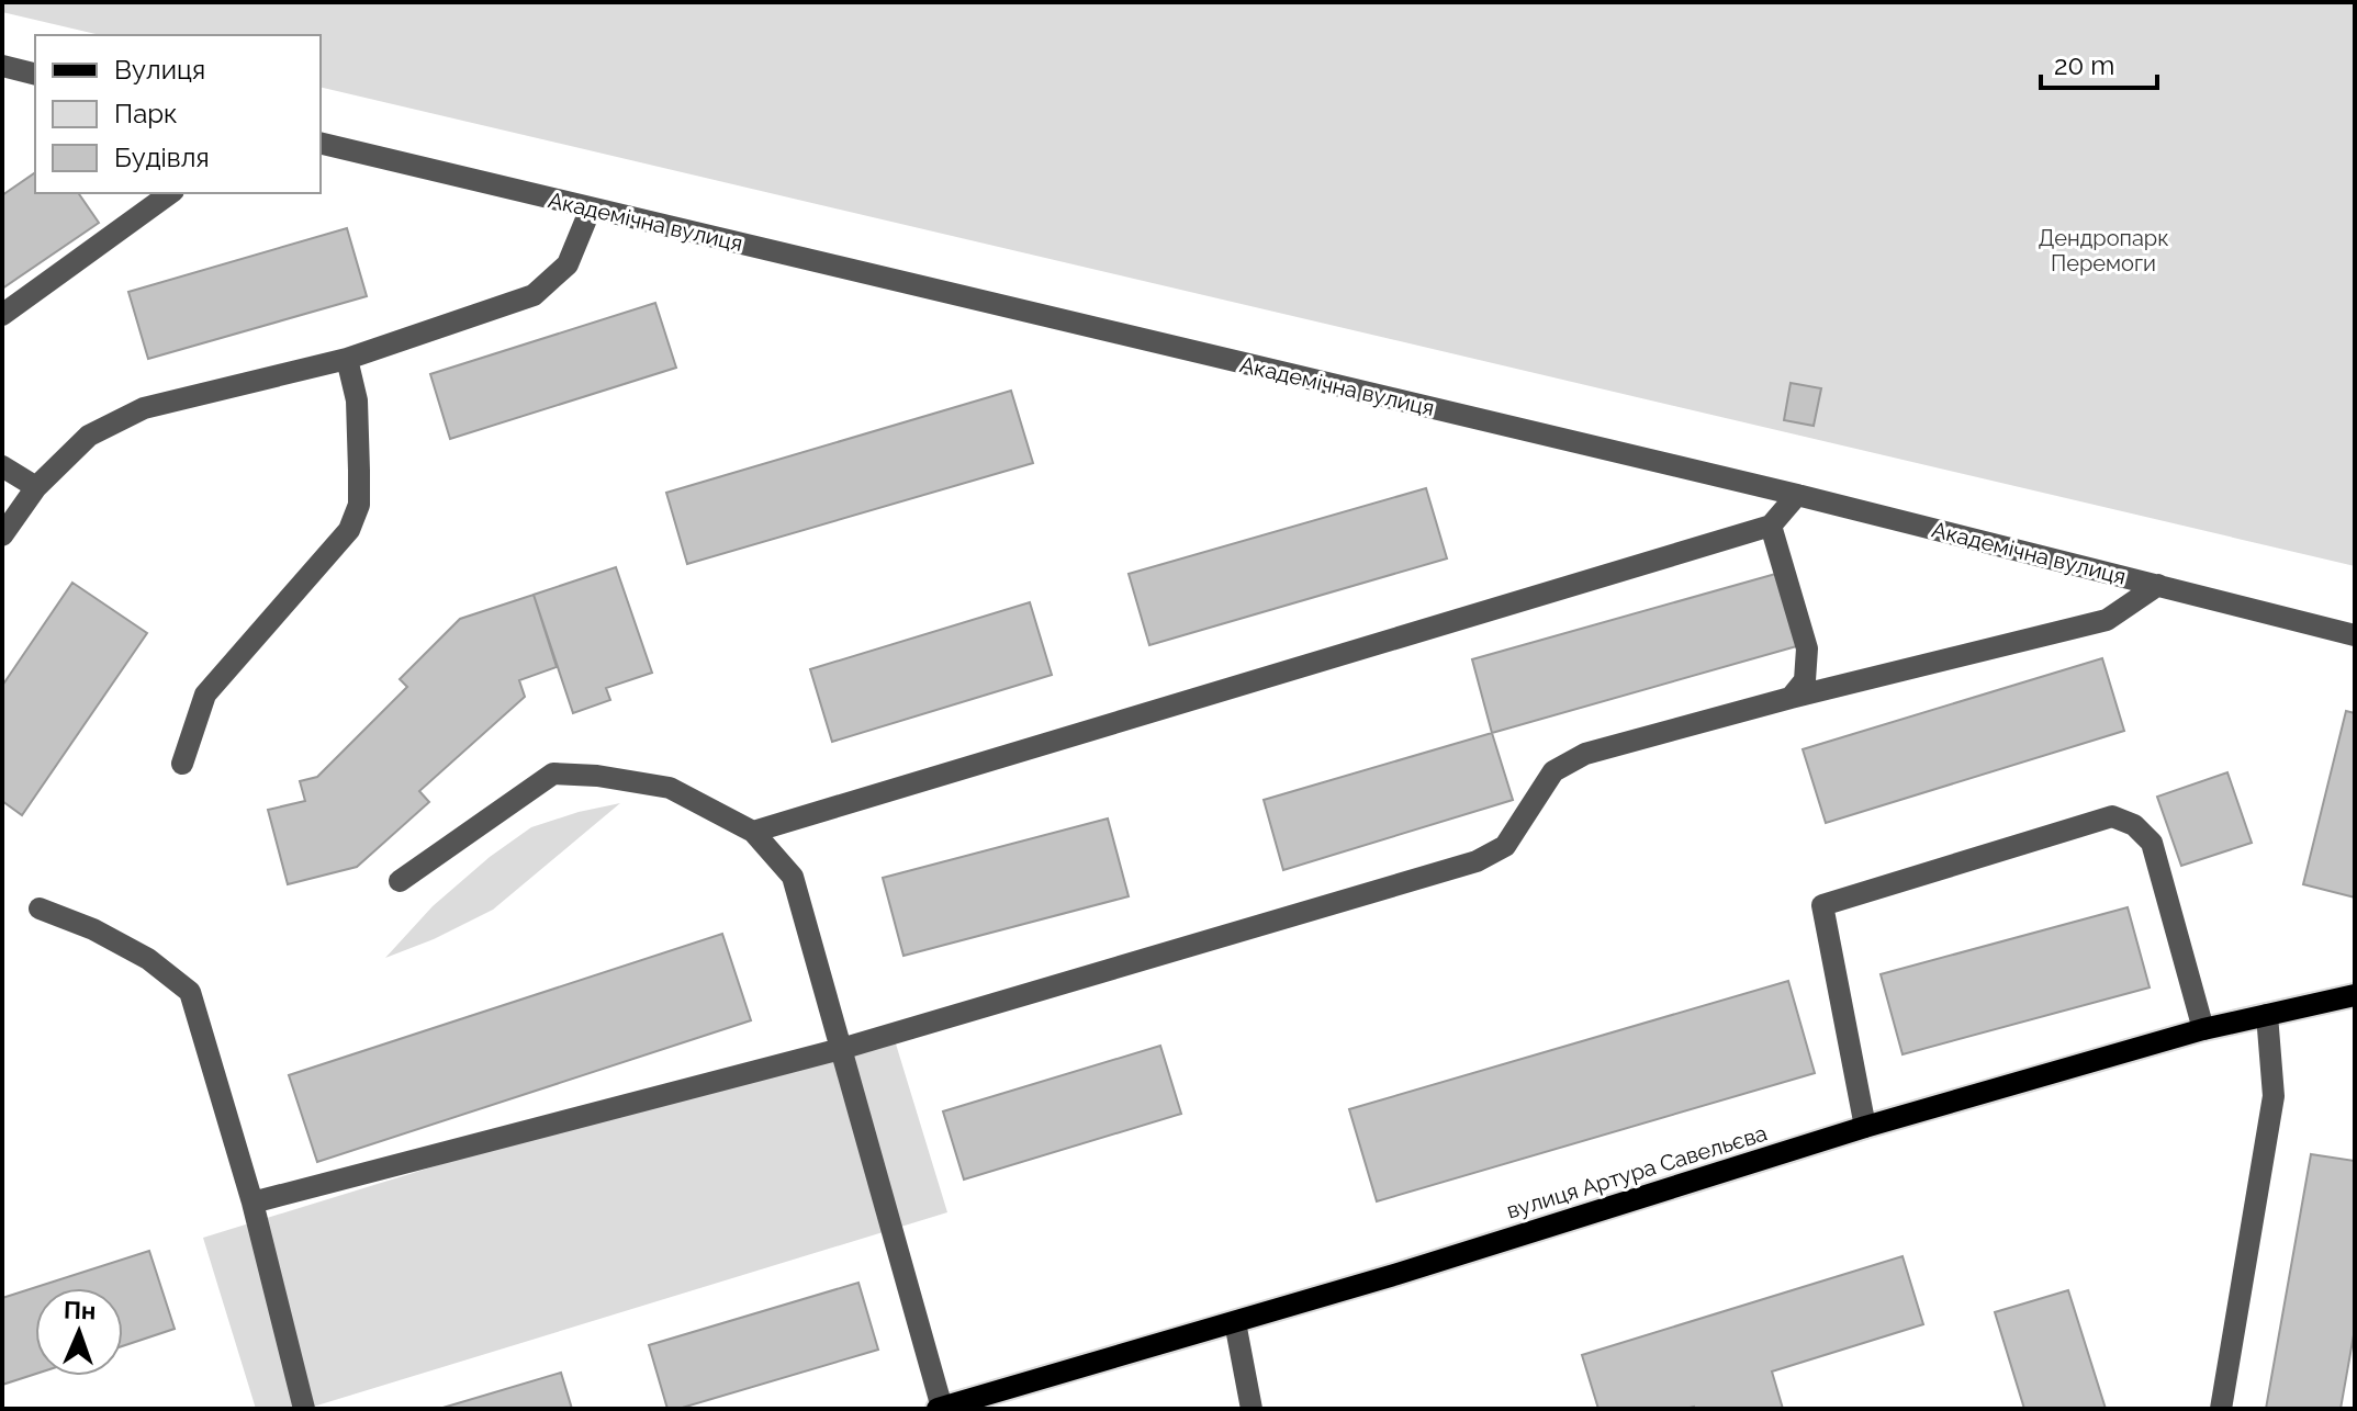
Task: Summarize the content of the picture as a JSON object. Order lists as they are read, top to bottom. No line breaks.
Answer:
{"streets":{"main road":["вулиця Артура Савельєва"],"street":["Академічна вулиця"]},"parks":["Дендропарк Перемоги"],"legend":["Вулиця","Парк","Будівля"],"scale_bar":"20 m","north":"top"}
